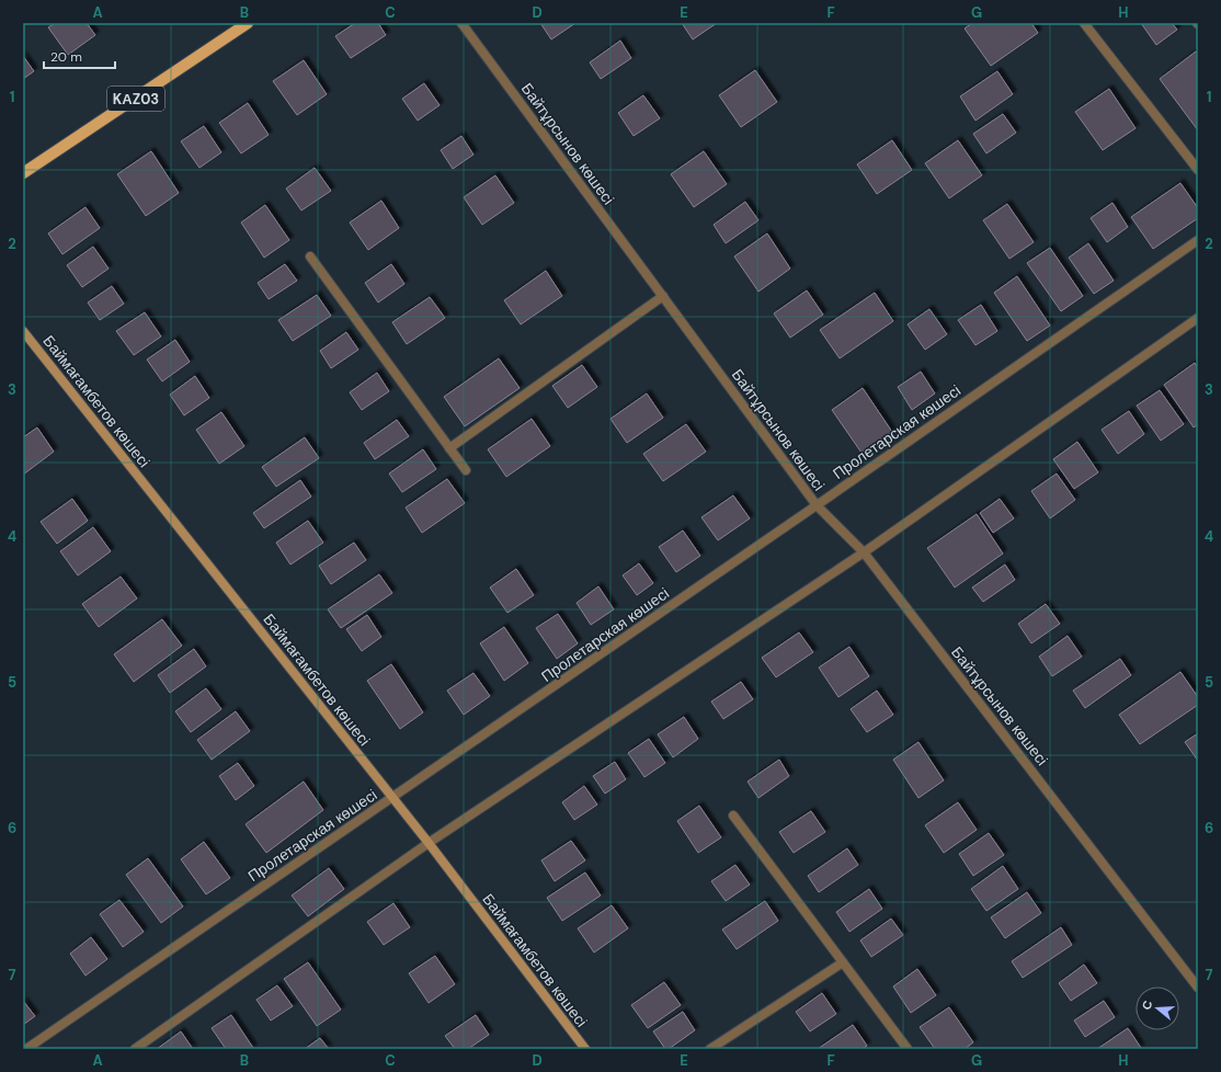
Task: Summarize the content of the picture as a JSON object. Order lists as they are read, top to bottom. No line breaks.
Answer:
{"streets":{"main road":["KАZ03","Баймағамбетов көшесі"],"street":["Байтұрсынов көшесі","Пролетарская көшесі"]},"crossings":[["Байтұрсынов көшесі","Пролетарская көшесі"],["Баймағамбетов көшесі","Пролетарская көшесі"]],"scale_bar":"20 m","north":"left","grid":{"columns":["A","B","C","D","E","F","G","H"],"rows":["1","2","3","4","5","6","7"]}}
